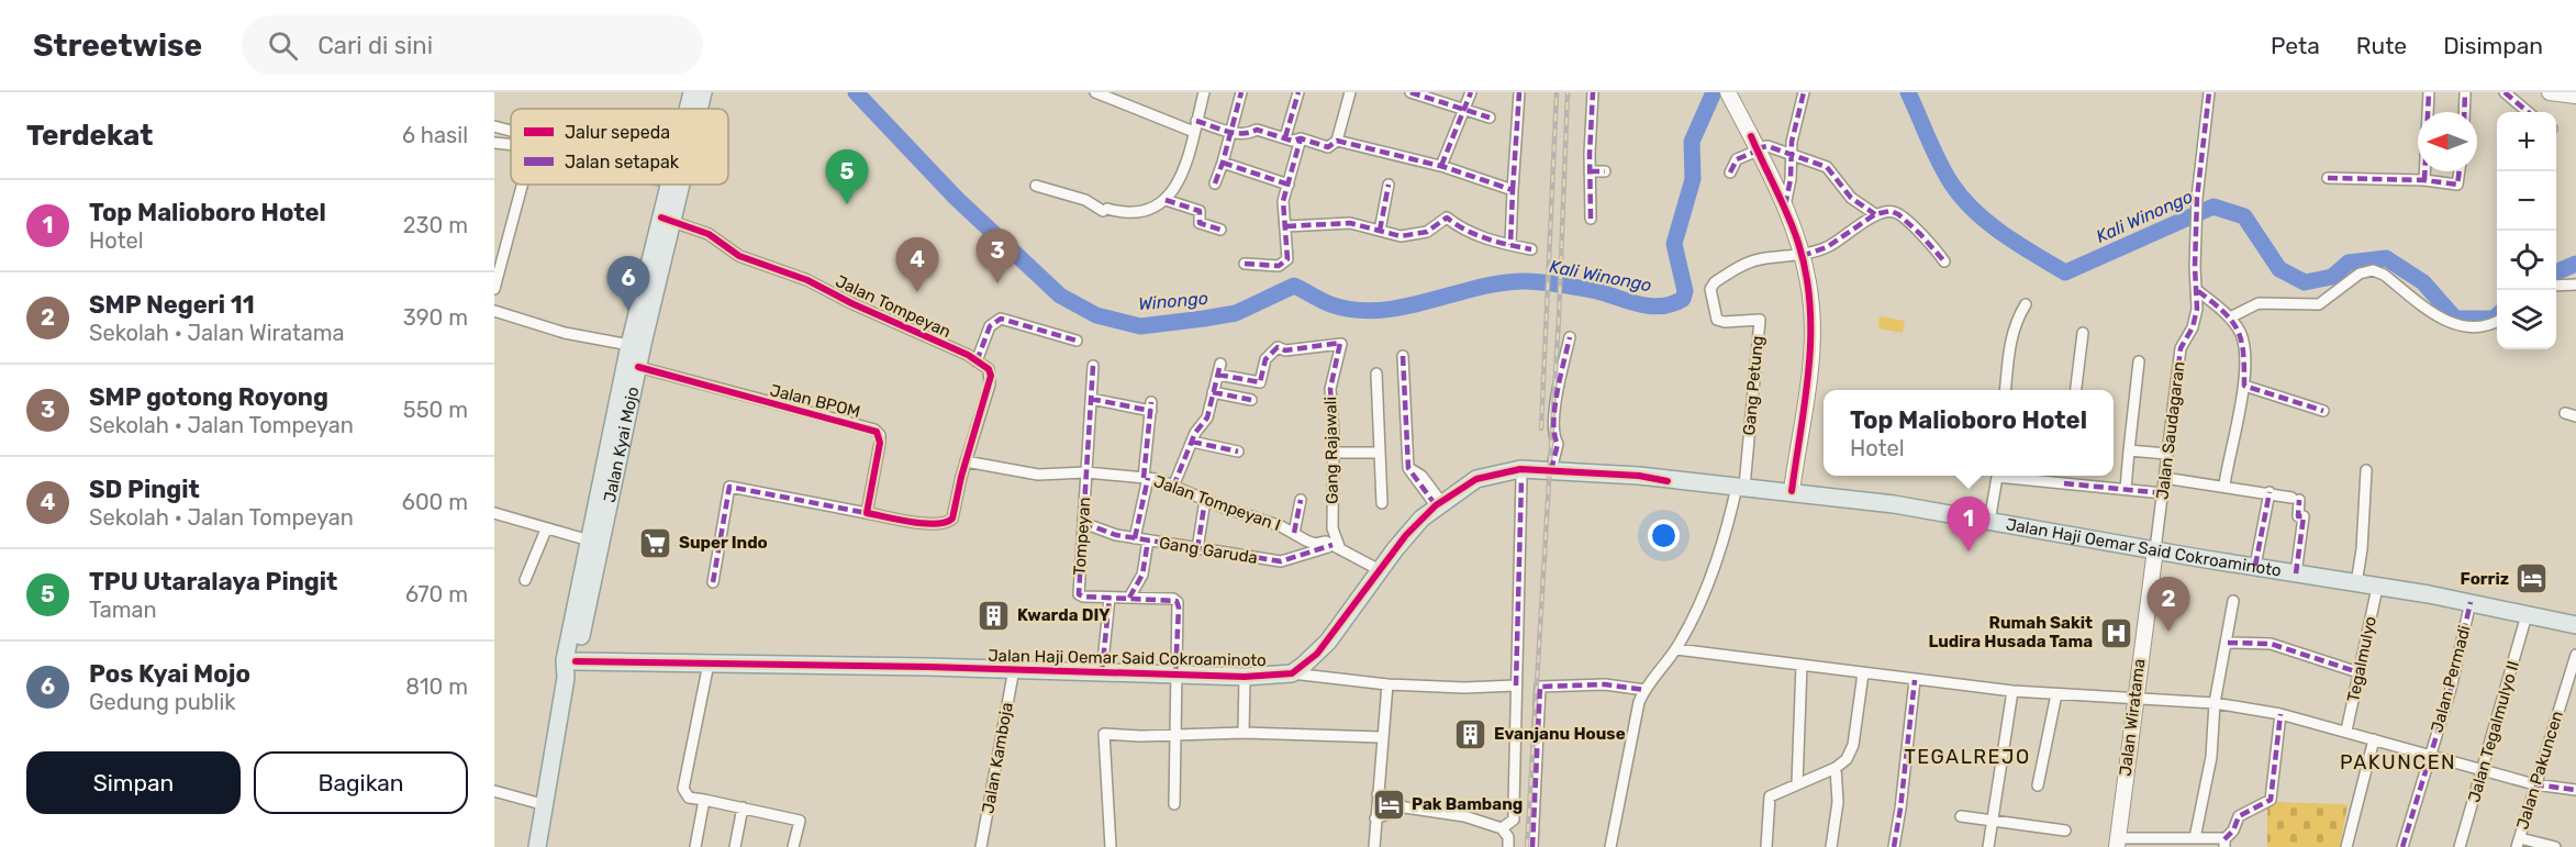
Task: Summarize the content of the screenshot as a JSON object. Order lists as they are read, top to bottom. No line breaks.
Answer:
{"streets":{"main road":["Jalan Kyai Mojo","Jalan Haji Oemar Said Cokroaminoto","Jalan Wiratama"],"street":["Jalan Tompeyan","Gang Petung","Jalan BPOM","Jalan Saudagaran","Gang Rajawali","Jalan Tompeyan I","Tompeyan","Gang Garuda","Tegalmulyo","Jalan Permadi","Jalan Tegalmulyo II","Jalan Kamboja","Jalan Pakuncen"]},"crossings":[["Jalan Tompeyan","Jalan Kyai Mojo"],["Gang Petung","Jalan Haji Oemar Said Cokroaminoto"],["Jalan BPOM","Jalan Kyai Mojo"],["Jalan Saudagaran","Jalan Haji Oemar Said Cokroaminoto"],["Jalan Saudagaran","Jalan Wiratama"],["Jalan Kyai Mojo","Jalan Haji Oemar Said Cokroaminoto"],["Gang Rajawali","Jalan Tompeyan I"],["Gang Rajawali","Gang Garuda"],["Jalan Tompeyan I","Tompeyan"],["Jalan Tompeyan I","Jalan Haji Oemar Said Cokroaminoto"],["Jalan Tompeyan I","Gang Garuda"],["Tompeyan","Gang Garuda"],["Jalan Haji Oemar Said Cokroaminoto","Tegalmulyo"],["Jalan Haji Oemar Said Cokroaminoto","Jalan Permadi"],["Jalan Haji Oemar Said Cokroaminoto","Jalan Wiratama"],["Jalan Haji Oemar Said Cokroaminoto","Jalan Tegalmulyo II"],["Jalan Haji Oemar Said Cokroaminoto","Jalan Kamboja"]],"districts":["TEGALREJO","PAKUNCEN"],"water":["Kali Winongo","Winongo"],"places":{"supermarket":["Super Indo"],"hotel":["Forriz","Pak Bambang"],"building":["Kwarda DIY","Evanjanu House"],"hospital":["Rumah Sakit Ludira Husada Tama"]},"legend":["Jalur sepeda","Jalan setapak"],"north":"left","page":{"header":"Streetwise","search":"Cari di sini","nav":["Peta","Rute","Disimpan"],"heading":["Terdekat","6 hasil"],"map_buttons":["+","−"],"pins":["5","3","4","6","1","2"],"list":[{"mark":"1","name":"Top Malioboro Hotel","note":"Hotel","value":"230 m"},{"mark":"2","name":"SMP Negeri 11","note":"Sekolah · Jalan Wiratama","value":"390 m"},{"mark":"3","name":"SMP gotong Royong","note":"Sekolah · Jalan Tompeyan","value":"550 m"},{"mark":"4","name":"SD Pingit","note":"Sekolah · Jalan Tompeyan","value":"600 m"},{"mark":"5","name":"TPU Utaralaya Pingit","note":"Taman","value":"670 m"},{"mark":"6","name":"Pos Kyai Mojo","note":"Gedung publik","value":"810 m"}],"popup":["Top Malioboro Hotel","Hotel"],"buttons":["Simpan","Bagikan"]}}
